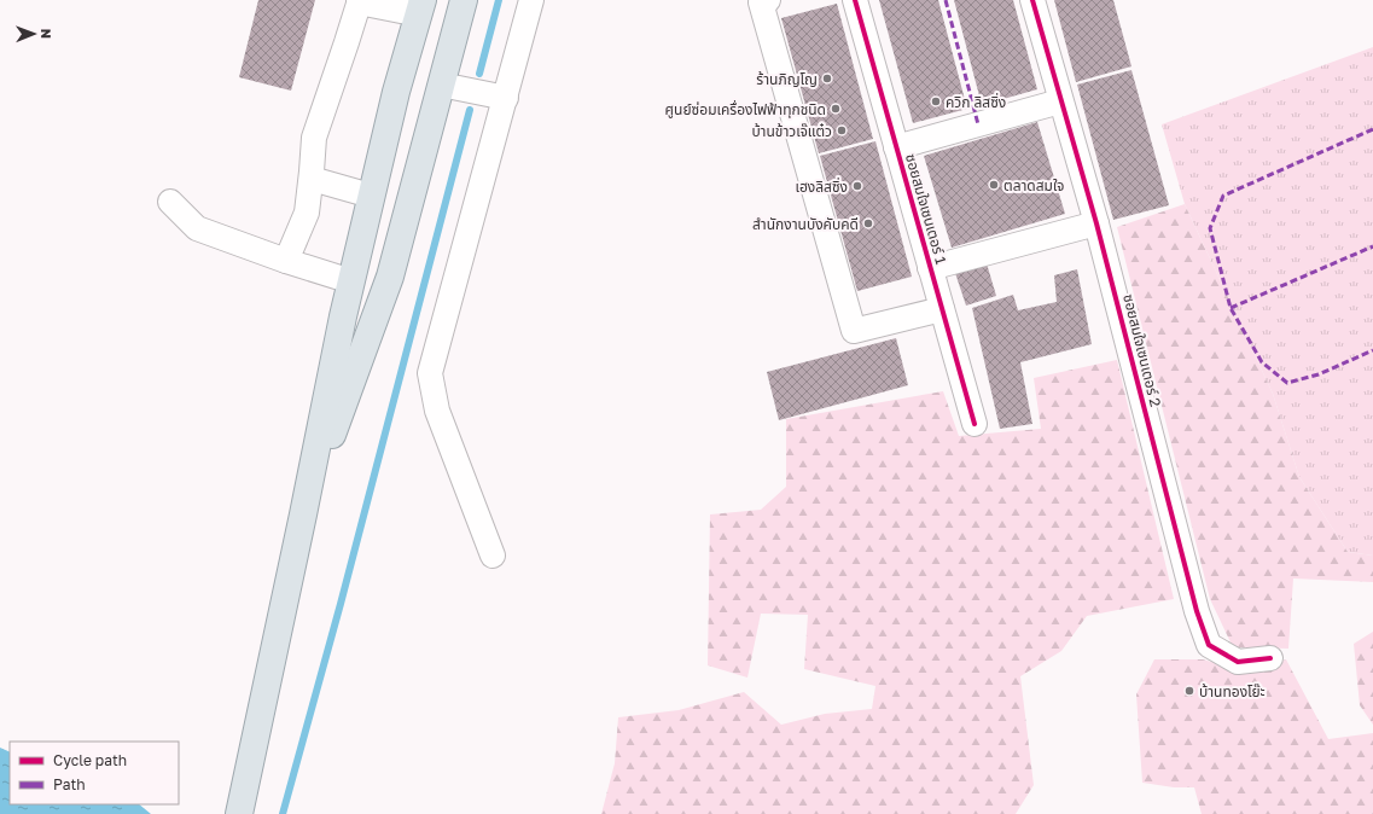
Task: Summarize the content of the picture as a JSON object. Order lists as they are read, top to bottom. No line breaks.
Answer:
{"streets":{"street":["ซอยสมใจเซนเตอร์ 1","ซอยสมใจเซนเตอร์ 2"]},"places":["ร้านภิญโญ","ควิก ลิสซิ่ง","ศูนย์ซ่อมเครื่องไฟฟ้าทุกชนิด","บ้านข้าวเจ๊แต๋ว","ตลาดสมใจ","เฮงลิสซิ่ง","สำนักงานบังคับคดี","บ้านทองโย๊ะ"],"legend":["Cycle path","Path"],"north":"right"}
